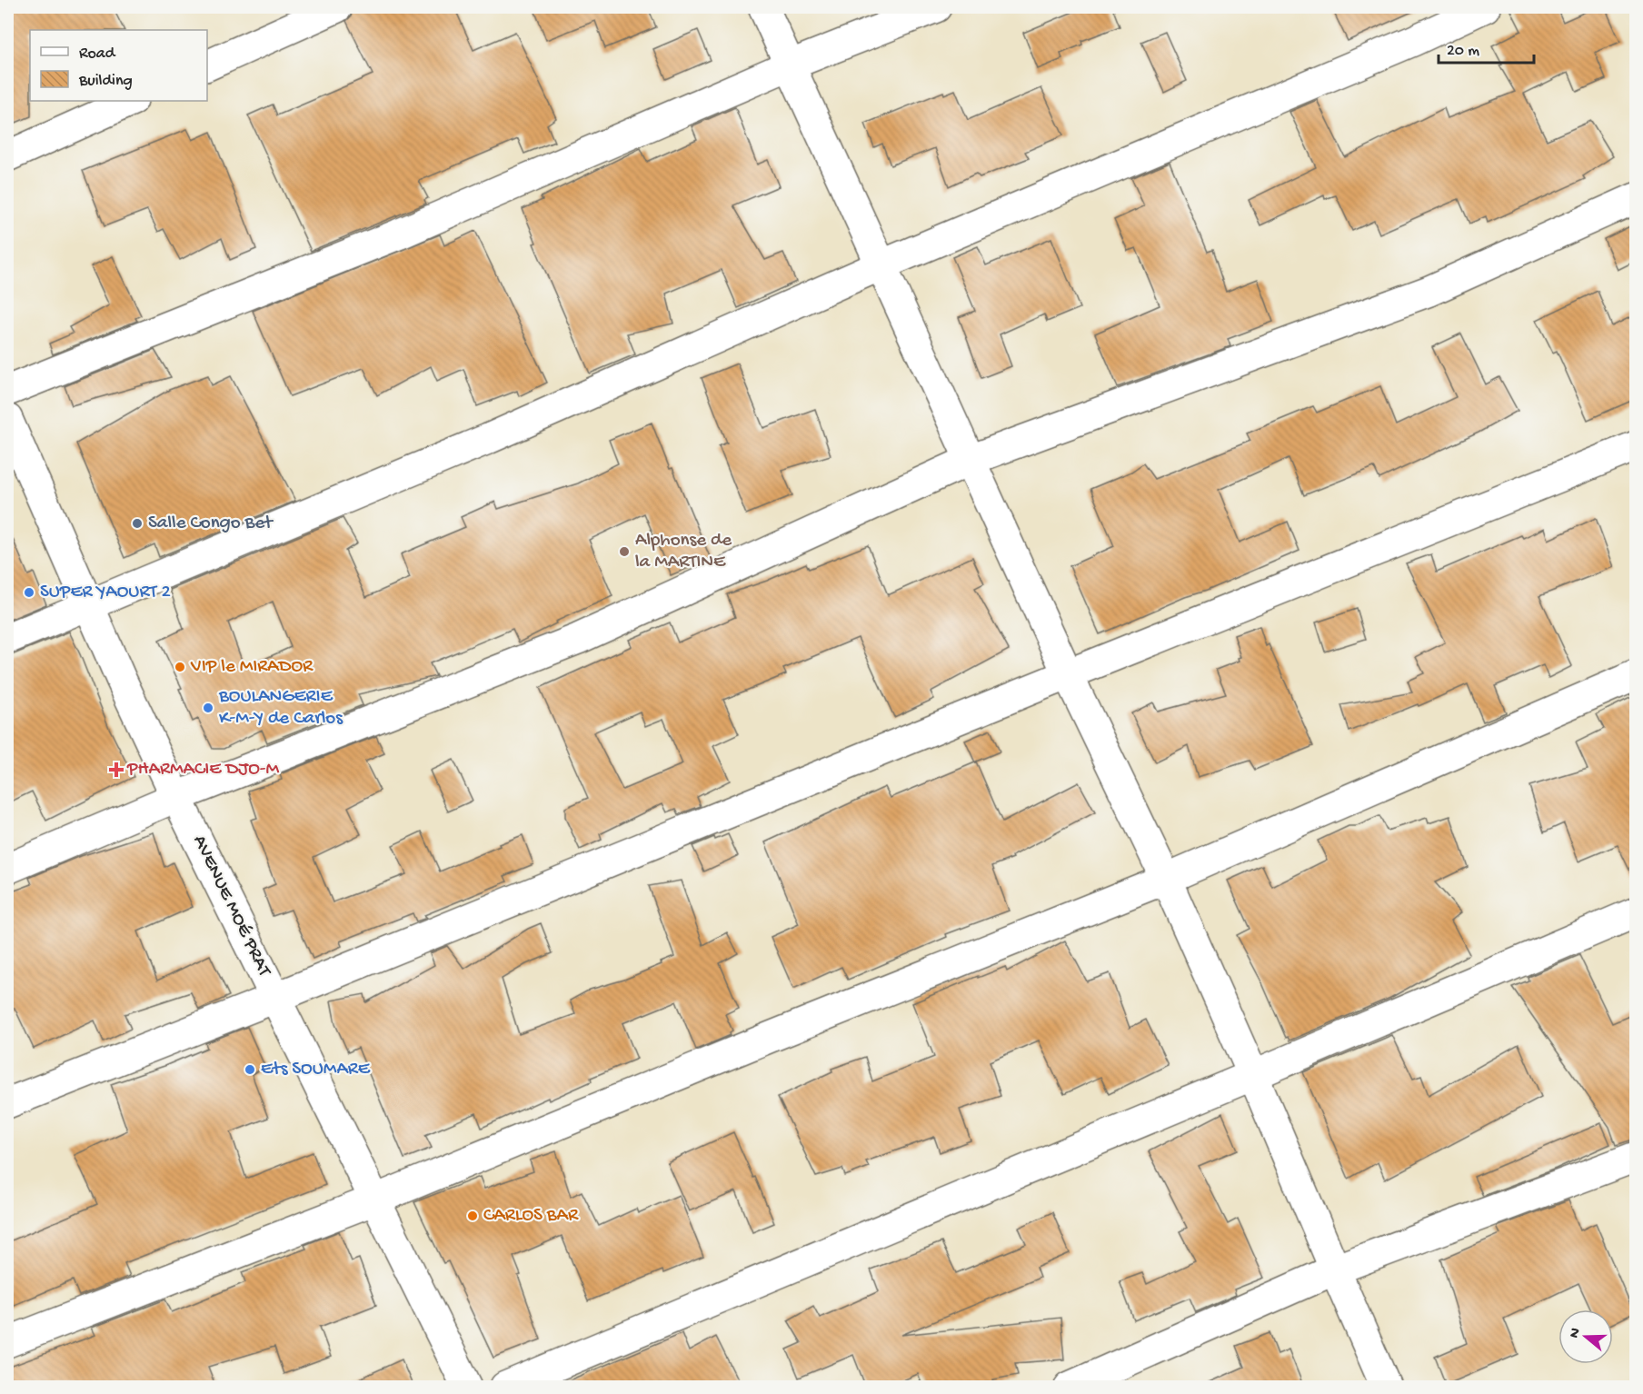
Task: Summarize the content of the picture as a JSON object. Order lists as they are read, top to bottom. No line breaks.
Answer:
{"streets":{"street":["AVENUE MOÉ PRAT"]},"places":{"other":["Salle Congo Bet","Alphonse de la MARTINE","SUPER YAOURT 2","VIP le MIRADOR","BOULANGERIE K-M-Y de Carlos","Ets SOUMARE","CARLOS BAR"],"health":["PHARMACIE DJO-M"]},"legend":["Road","Building"],"scale_bar":"20 m","north":"left"}
